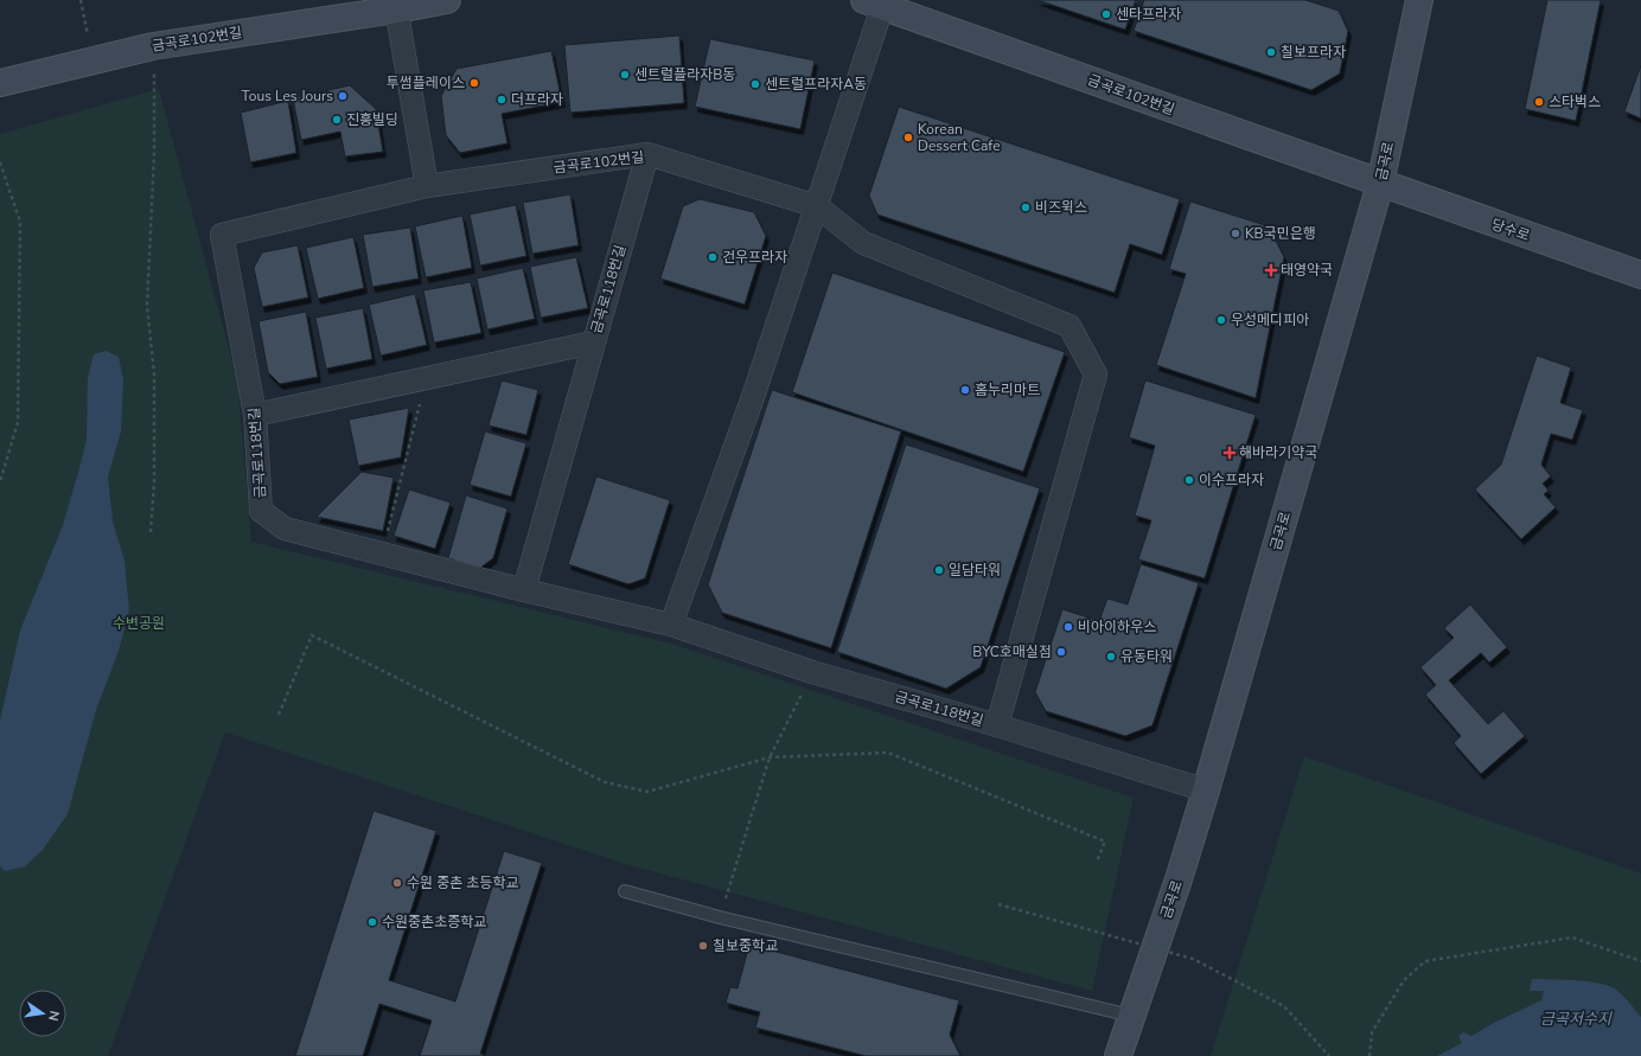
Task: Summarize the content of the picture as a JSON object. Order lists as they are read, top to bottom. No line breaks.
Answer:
{"streets":{"street":["금곡로102번길","금곡로","당수로","금곡로118번길"]},"crossings":[["금곡로102번길","금곡로"],["금곡로102번길","당수로"],["금곡로102번길","금곡로118번길"],["금곡로","당수로"],["금곡로","금곡로118번길"]],"water":["금곡저수지"],"parks":["수변공원"],"places":{"other":["센타프라자","칠보프라자","센트럴플라자B동","투썸플레이스","센트럴프라자A동","Tous Les Jours","더프라자","스타벅스","진흥빌딩","Korean Dessert Cafe","비즈윅스","KB국민은행","건우프라자","우성메디피아","홈누리마트","이수프라자","일담타워","비아이하우스","BYC호매실점","유동타워","수원 중촌 초등학교","수원중촌초증학교","칠보중학교"],"health":["태영약국","해바라기약국"]},"north":"right"}
